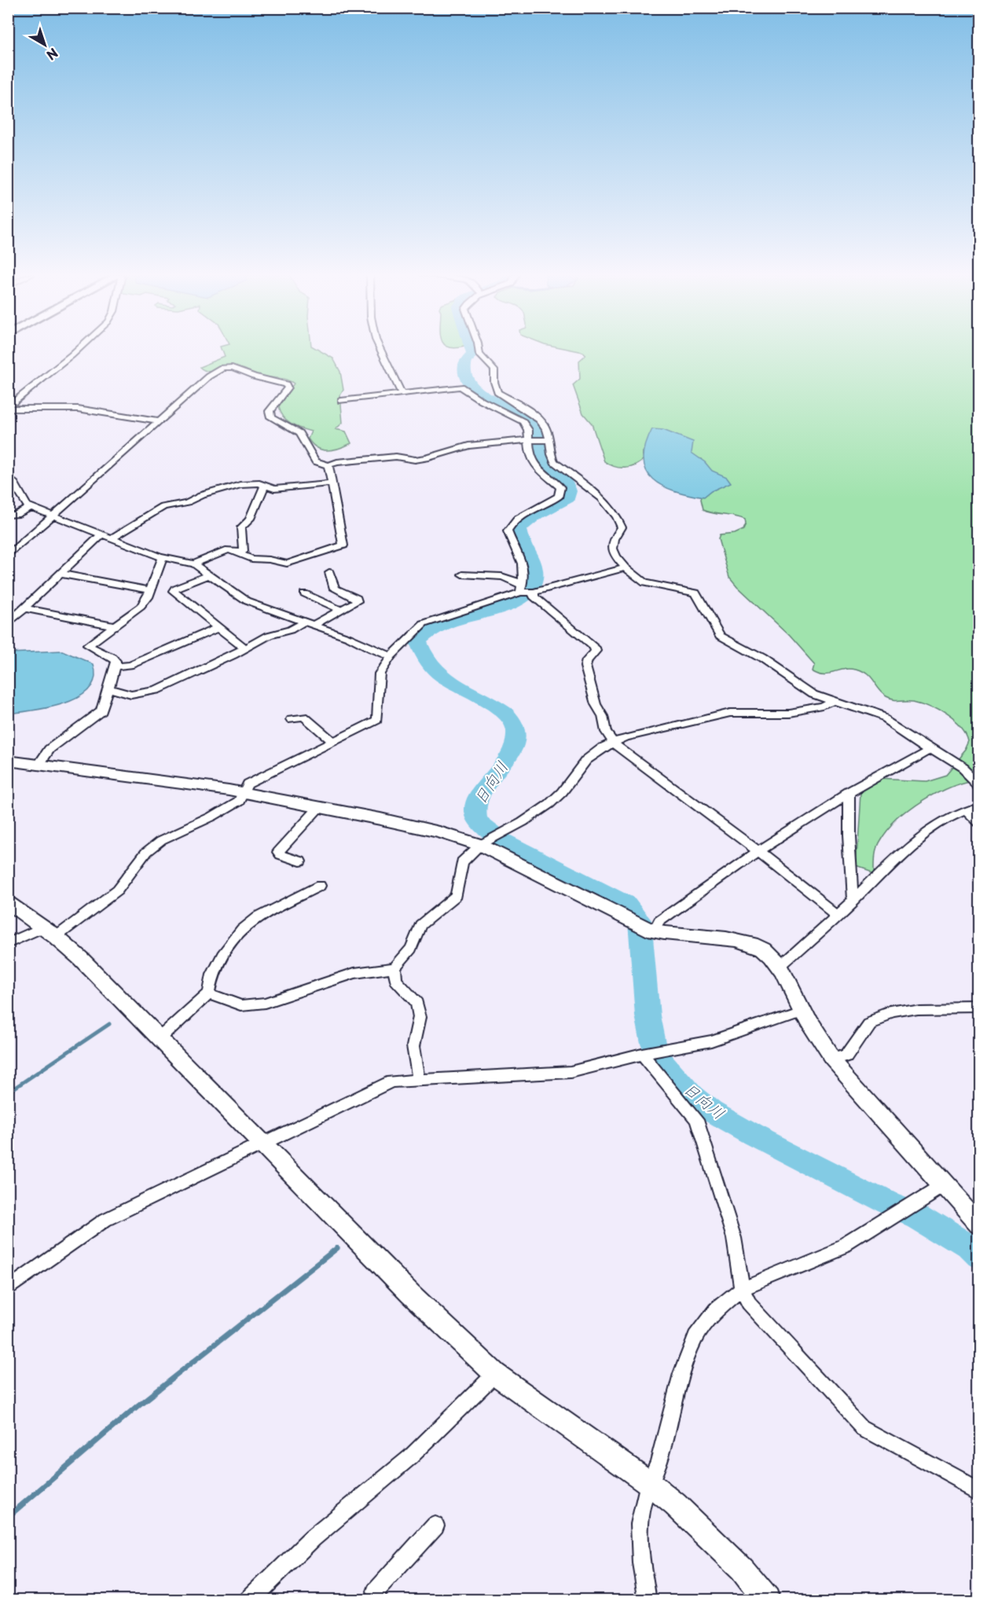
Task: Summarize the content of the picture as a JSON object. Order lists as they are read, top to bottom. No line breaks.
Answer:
{"water":["日向川"],"north":"bottom right"}
